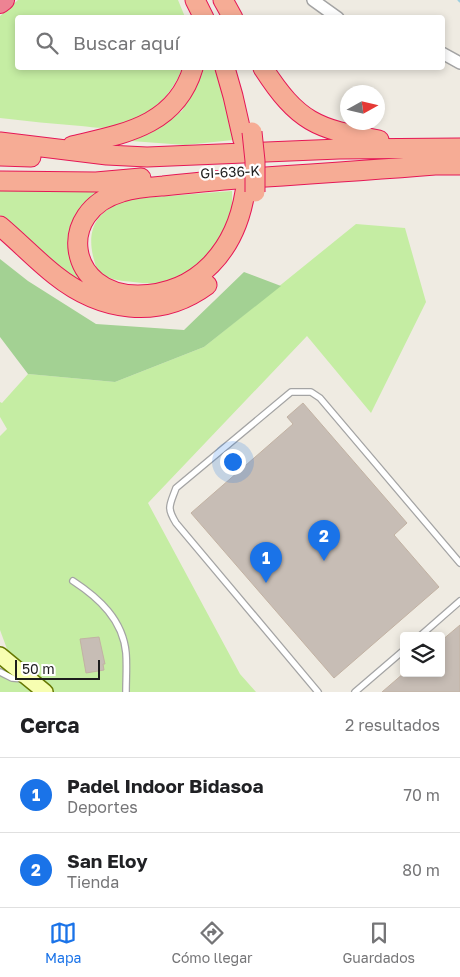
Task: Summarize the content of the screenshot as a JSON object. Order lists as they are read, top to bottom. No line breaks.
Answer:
{"streets":{"highway":["GI-636-K"]},"scale_bar":"50 m","north":"right","page":{"search":"Buscar aquí","pins":["2","1"],"scale":"50 m","heading":["Cerca","2 resultados"],"list":[{"mark":"1","name":"Padel Indoor Bidasoa","note":"Deportes","value":"70 m"},{"mark":"2","name":"San Eloy","note":"Tienda","value":"80 m"}],"nav":["Mapa","Cómo llegar","Guardados"]}}
